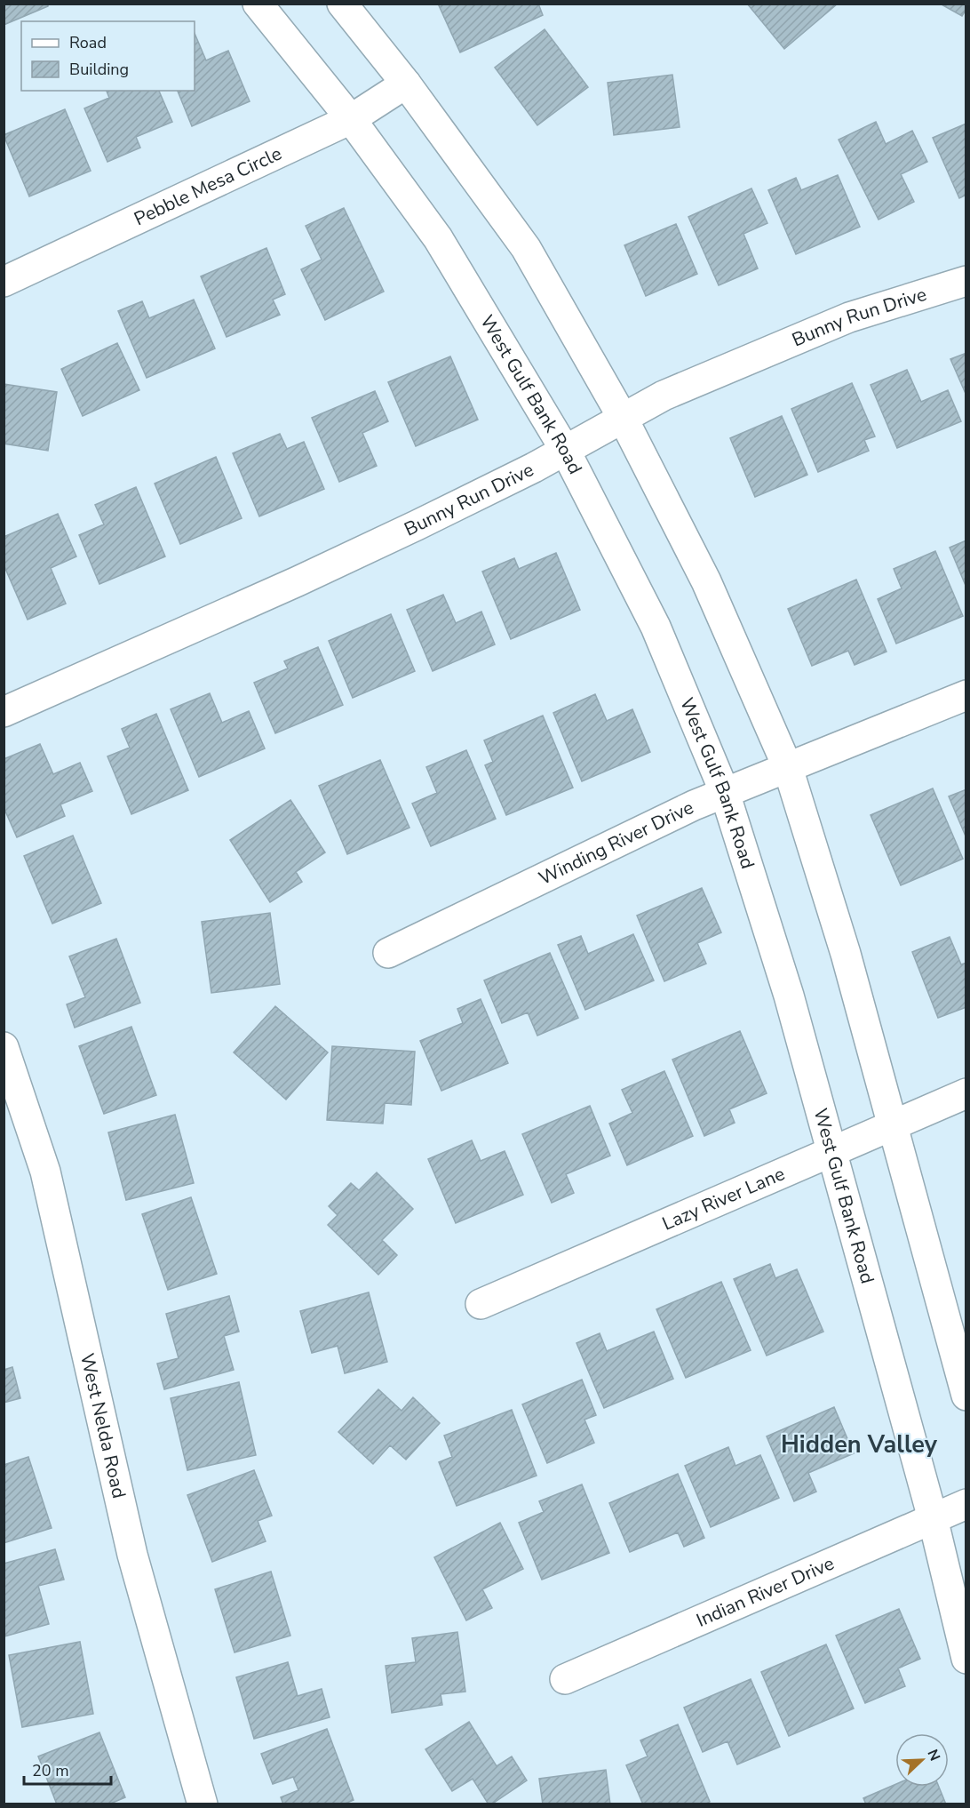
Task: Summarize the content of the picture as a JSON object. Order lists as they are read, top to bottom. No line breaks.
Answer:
{"streets":{"street":["Pebble Mesa Circle","Bunny Run Drive","West Gulf Bank Road","Winding River Drive","Lazy River Lane","West Nelda Road","Indian River Drive"]},"crossings":[["Pebble Mesa Circle","West Gulf Bank Road"],["Bunny Run Drive","West Gulf Bank Road"],["West Gulf Bank Road","Winding River Drive"],["West Gulf Bank Road","Lazy River Lane"],["West Gulf Bank Road","Indian River Drive"]],"districts":["Hidden Valley"],"legend":["Road","Building"],"scale_bar":"20 m","north":"top right"}
